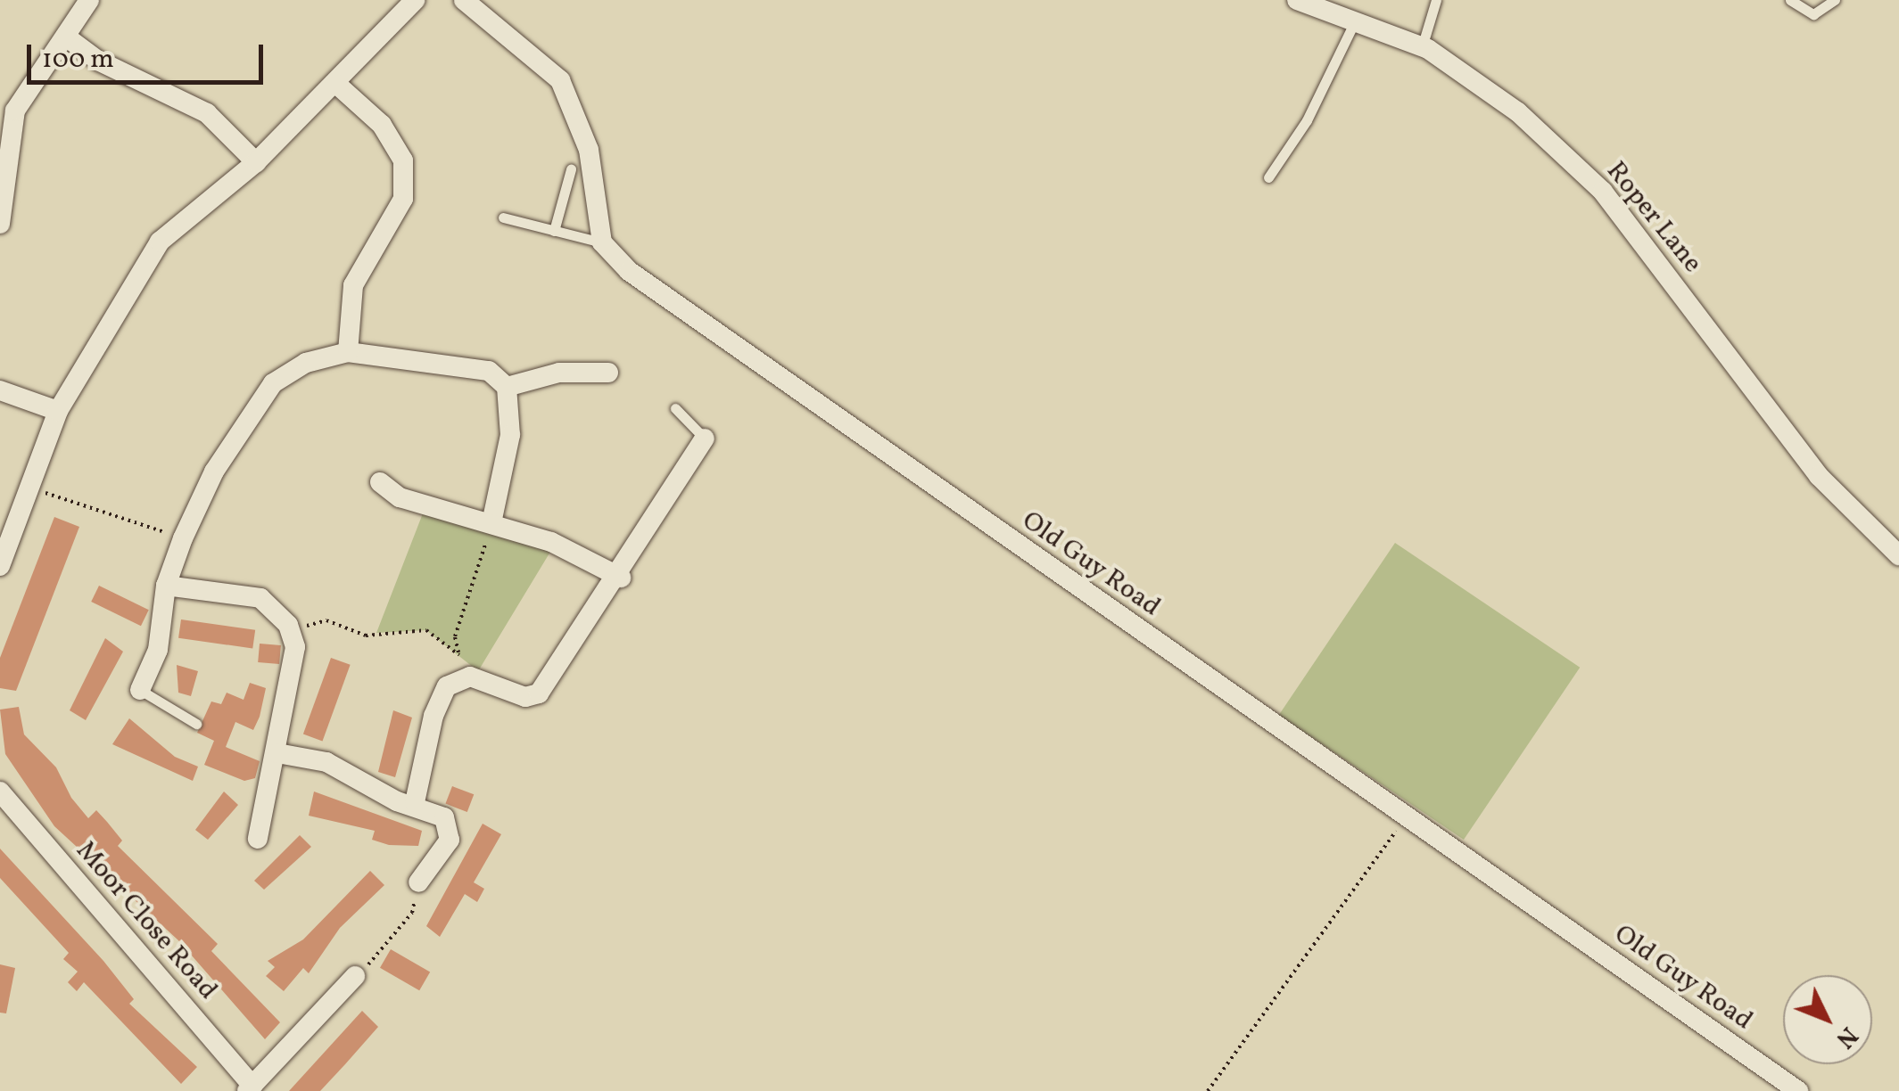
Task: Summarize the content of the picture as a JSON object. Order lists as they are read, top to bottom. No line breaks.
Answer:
{"streets":{"street":["Roper Lane","Old Guy Road","Moor Close Road"]},"scale_bar":"100 m","north":"bottom right"}
